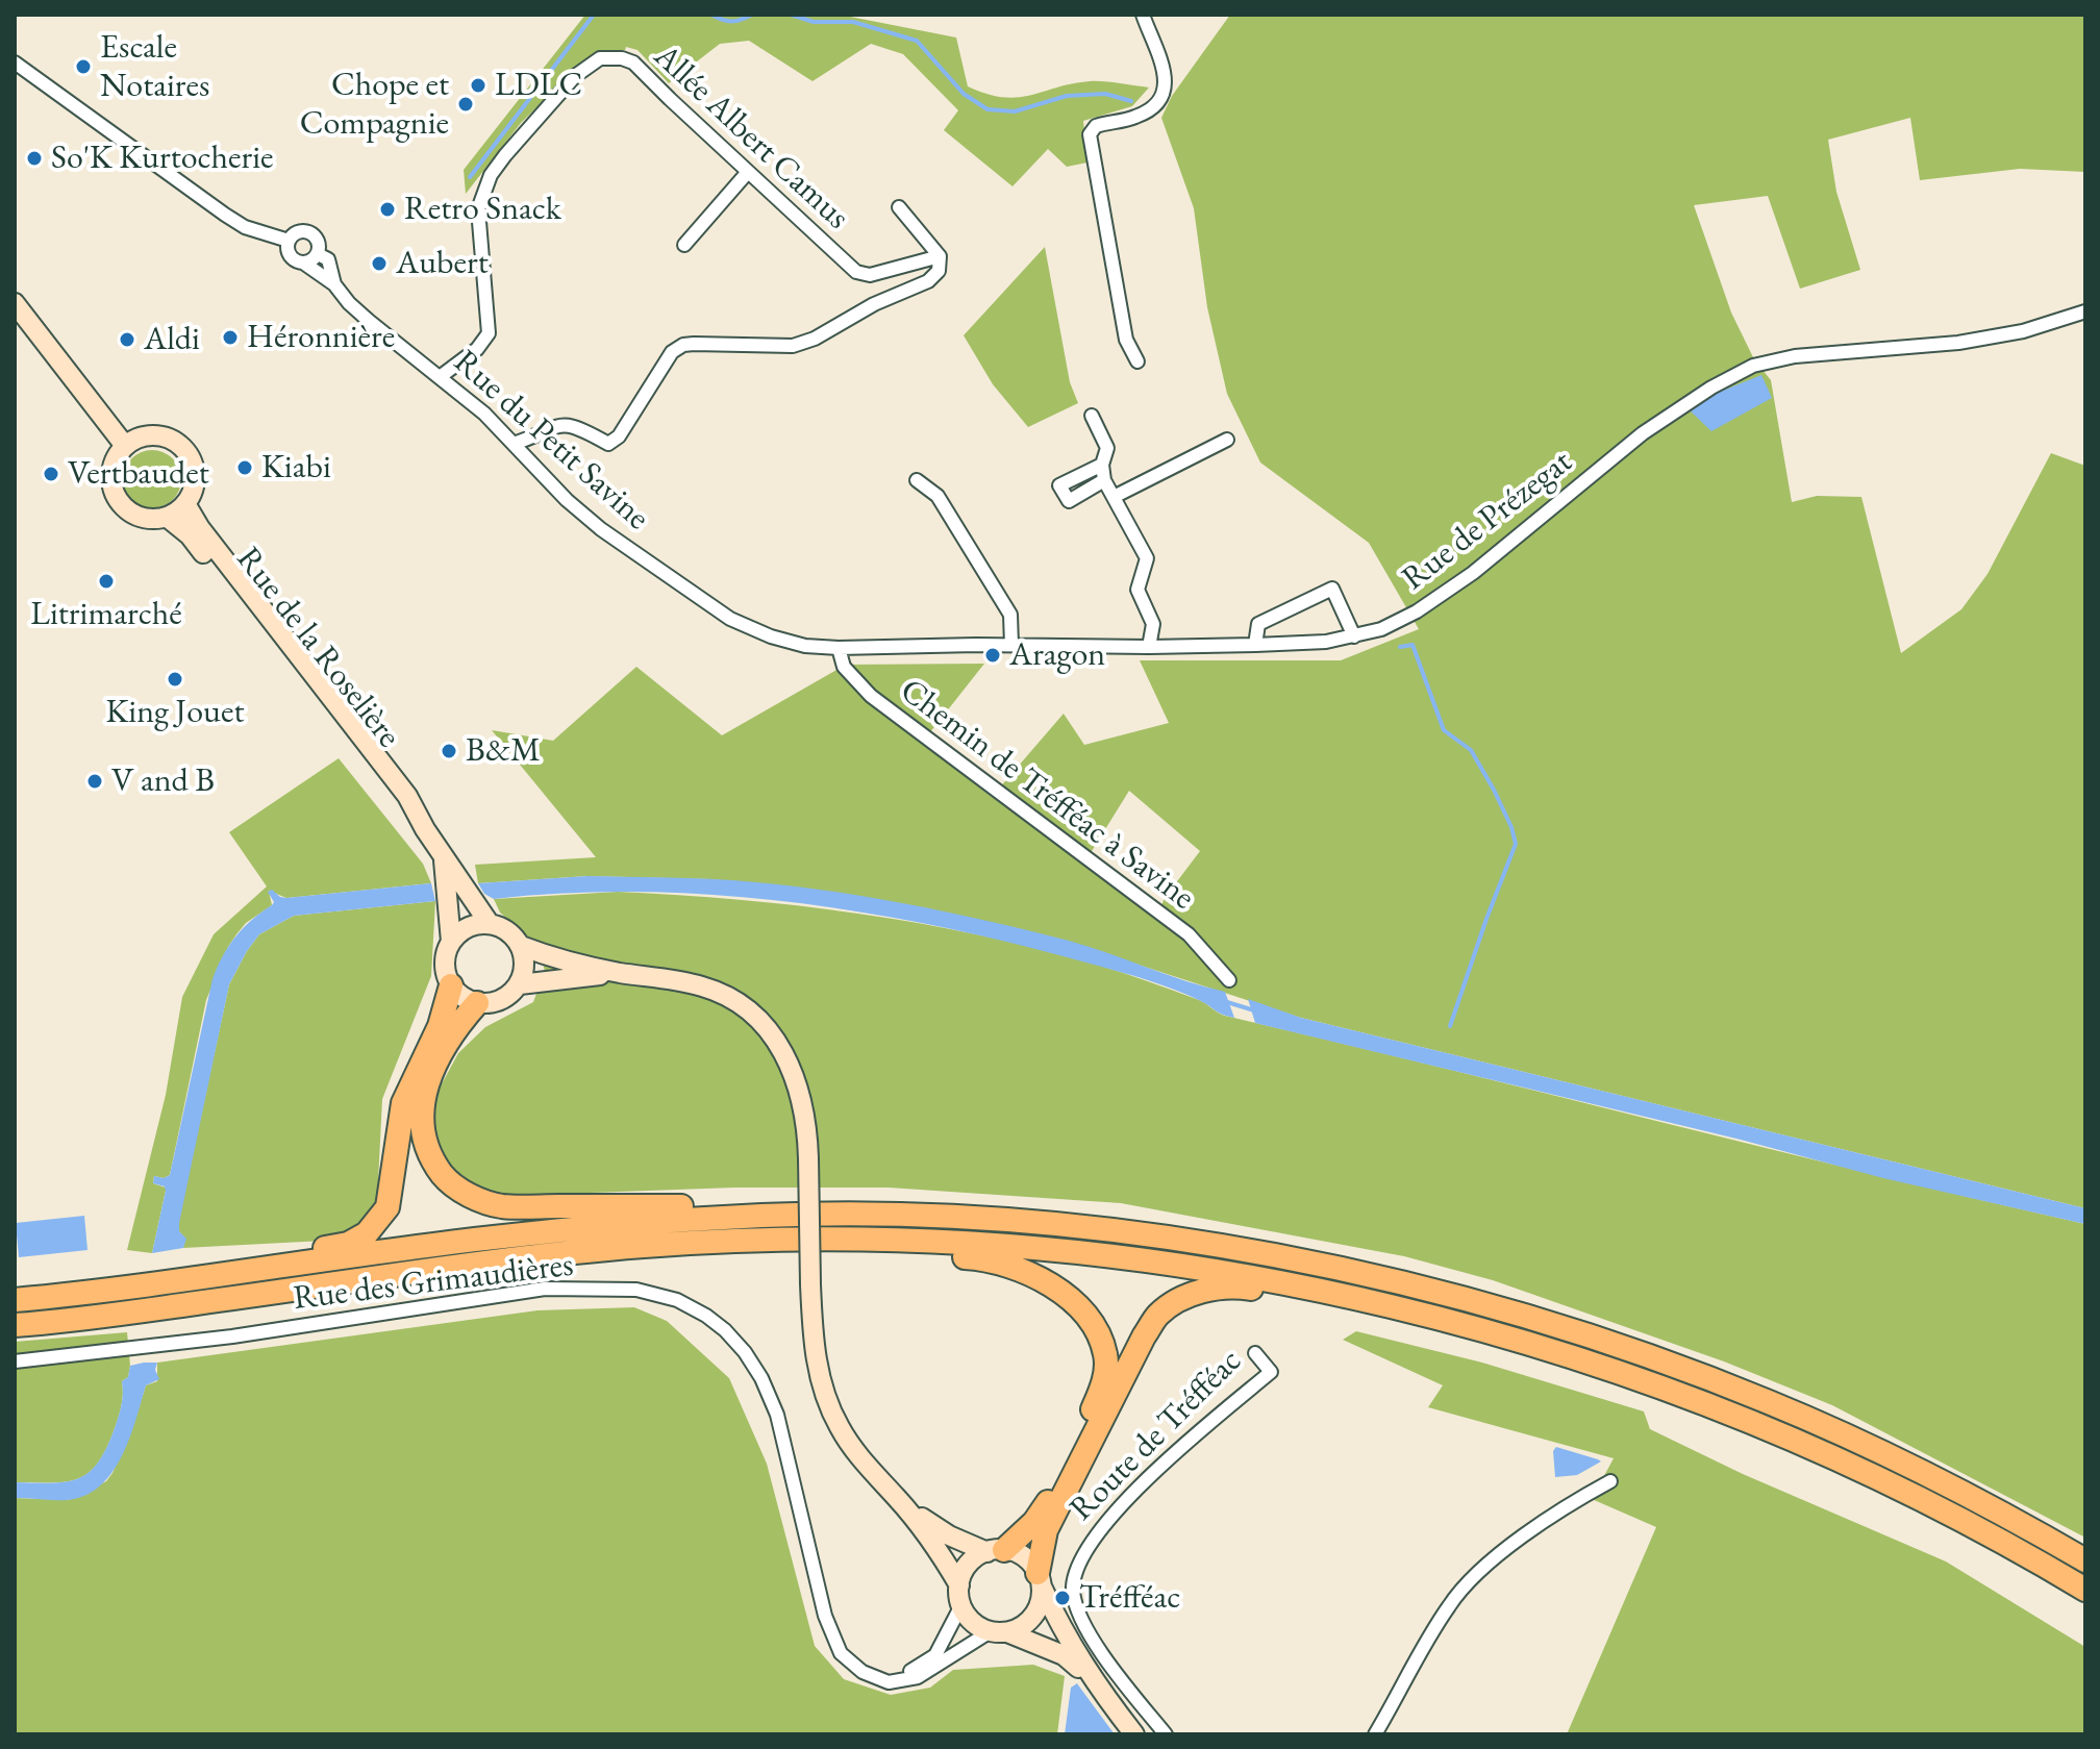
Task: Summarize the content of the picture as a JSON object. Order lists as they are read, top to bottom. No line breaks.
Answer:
{"streets":{"street":["Allée Albert Camus","Rue du Petit Savine","Rue de Prézegat","Rue de la Roselière","Chemin de Tréfféac à Savine","Rue des Grimaudières","Route de Tréfféac"]},"crossings":[["Allée Albert Camus","Rue du Petit Savine"],["Rue du Petit Savine","Rue de Prézegat"],["Rue du Petit Savine","Chemin de Tréfféac à Savine"],["Rue de Prézegat","Chemin de Tréfféac à Savine"]],"places":["Escale Notaires","LDLC","Chope et Compagnie","So'K Kurtocherie","Retro Snack","Aubert","Héronnière","Aldi","Kiabi","Vertbaudet","Litrimarché","Aragon","King Jouet","B&M","V and B","Tréfféac"]}
